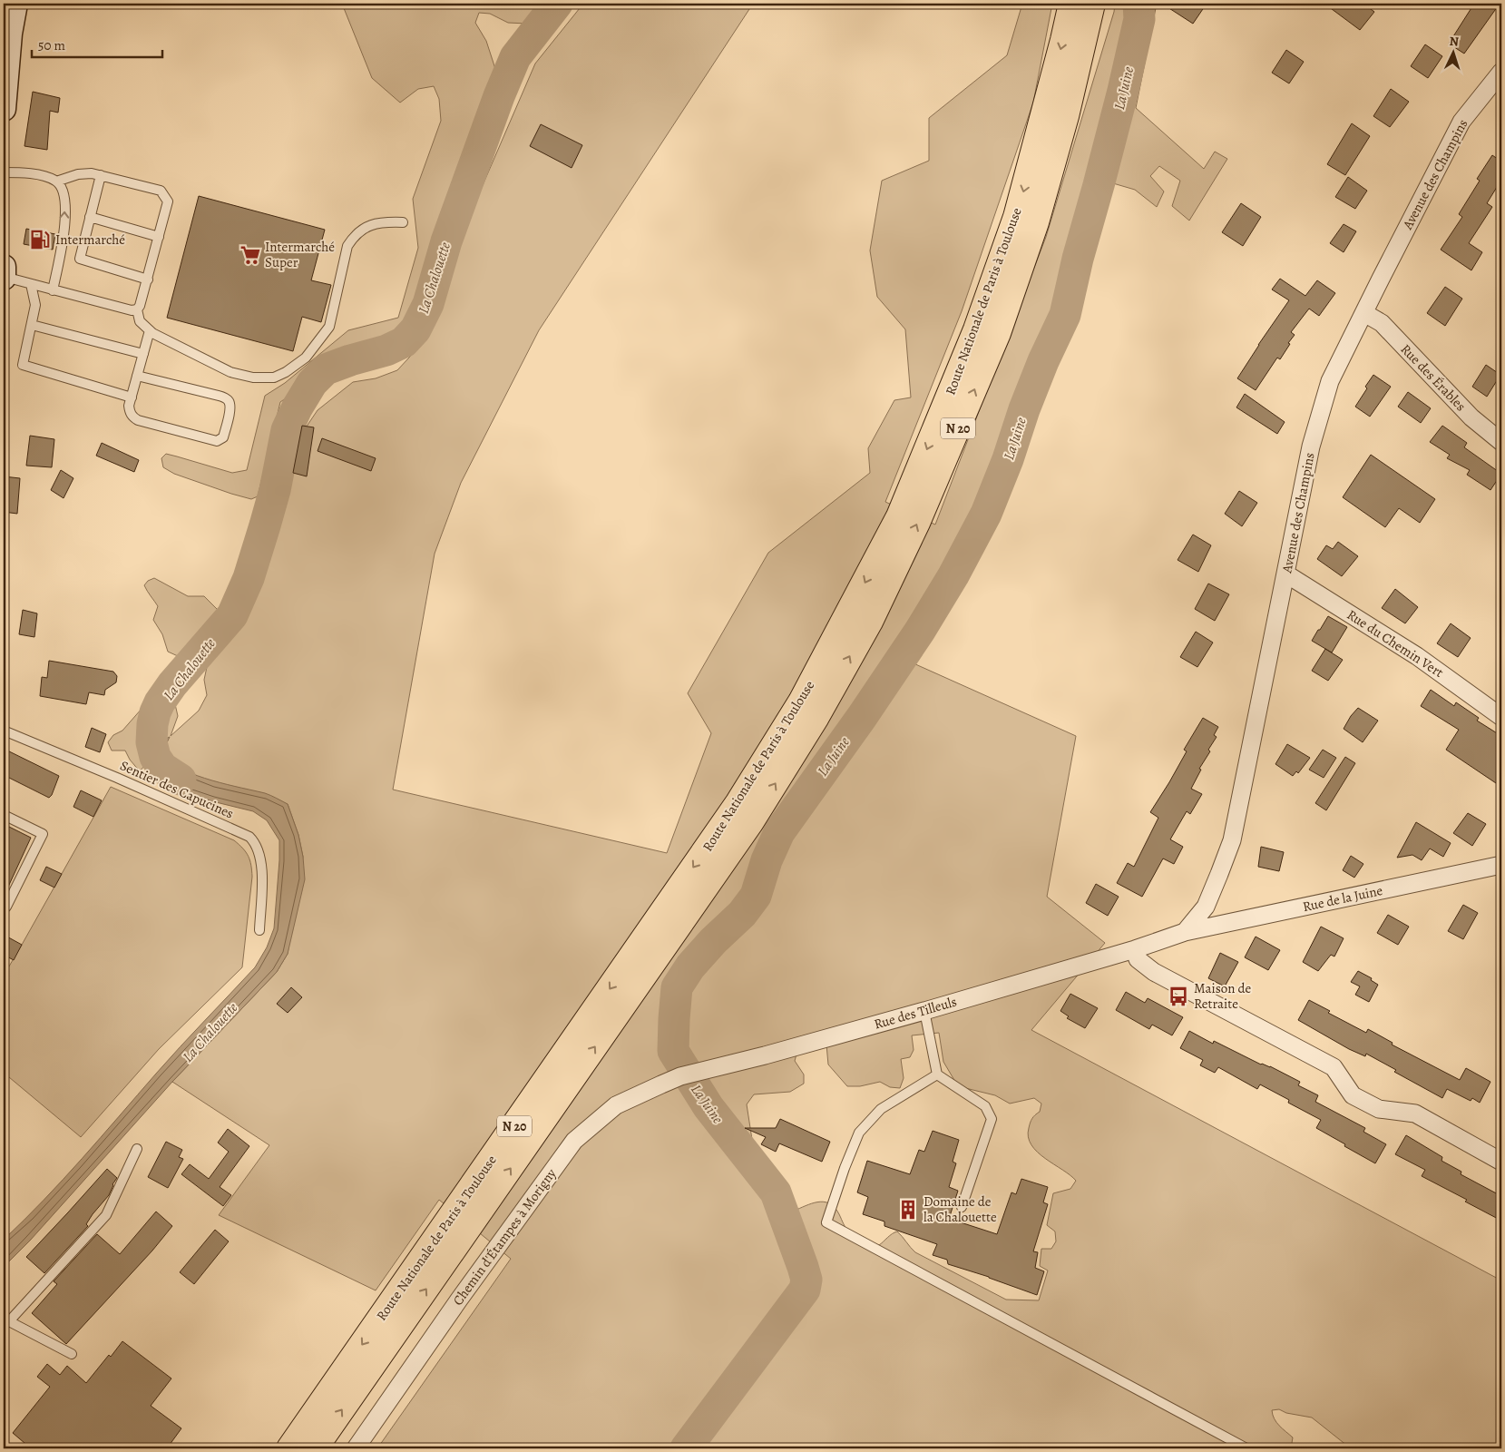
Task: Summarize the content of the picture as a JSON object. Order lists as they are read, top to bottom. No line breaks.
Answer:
{"streets":{"main road":["Route Nationale de Paris à Toulouse","N 20"],"street":["Avenue des Champins","Rue des Érables","Rue du Chemin Vert","Rue de la Juine","Rue des Tilleuls","Chemin d'Étampes à Morigny"],"lane":["Sentier des Capucines"]},"crossings":[["Avenue des Champins","Rue des Érables"],["Avenue des Champins","Rue du Chemin Vert"],["Avenue des Champins","Rue de la Juine"],["Rue des Tilleuls","Chemin d'Étampes à Morigny"]],"water":["La Juine","La Chalouette"],"places":{"fuel station":["Intermarché"],"supermarket":["Intermarché Super"],"bus stop":["Maison de Retraite"],"building":["Domaine de la Chalouette"]},"scale_bar":"50 m","north":"top"}
